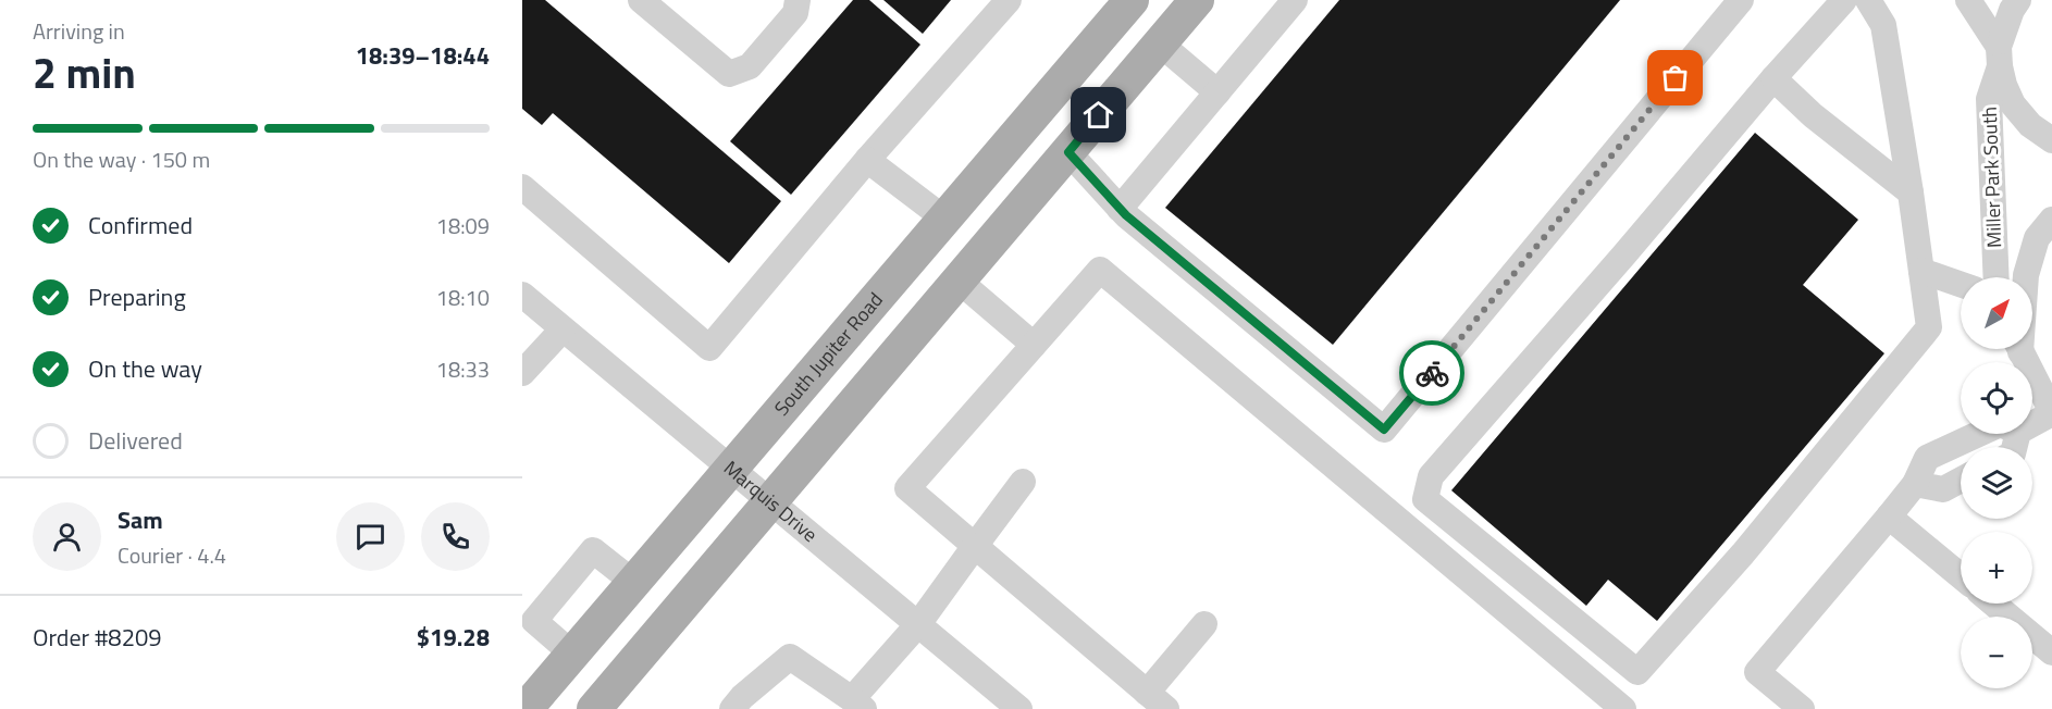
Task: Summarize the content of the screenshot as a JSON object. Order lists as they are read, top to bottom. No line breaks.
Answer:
{"streets":{"main road":["South Jupiter Road"],"street":["Miller Park South","Marquis Drive"]},"crossings":[["South Jupiter Road","Marquis Drive"]],"north":"top right","page":{"heading":["2 min","Arriving in","18:39–18:44"],"panel":["Sam","Courier · 4.4","Order #8209","$19.28"],"bar":"On the way · 150 m","list":[["Confirmed","18:09"],["Preparing","18:10"],["On the way","18:33"],"Delivered"],"map_buttons":["+","−"]}}
